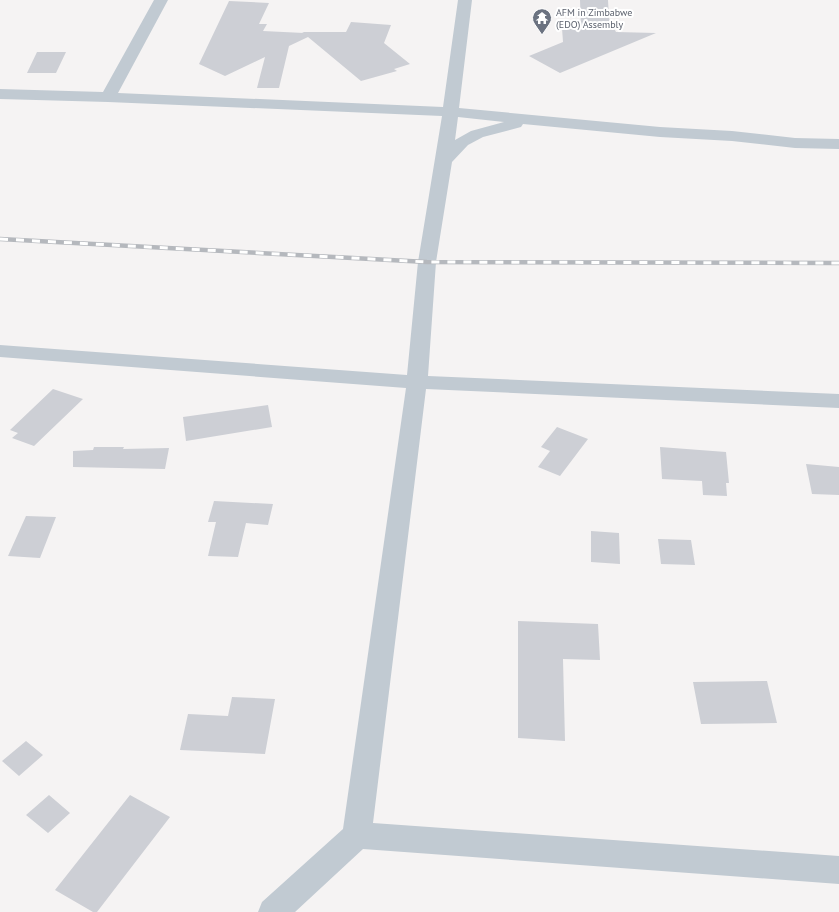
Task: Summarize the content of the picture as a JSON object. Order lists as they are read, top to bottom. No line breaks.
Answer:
{"places":{"temple":["AFM in Zimbabwe (EDO) Assembly"]}}
